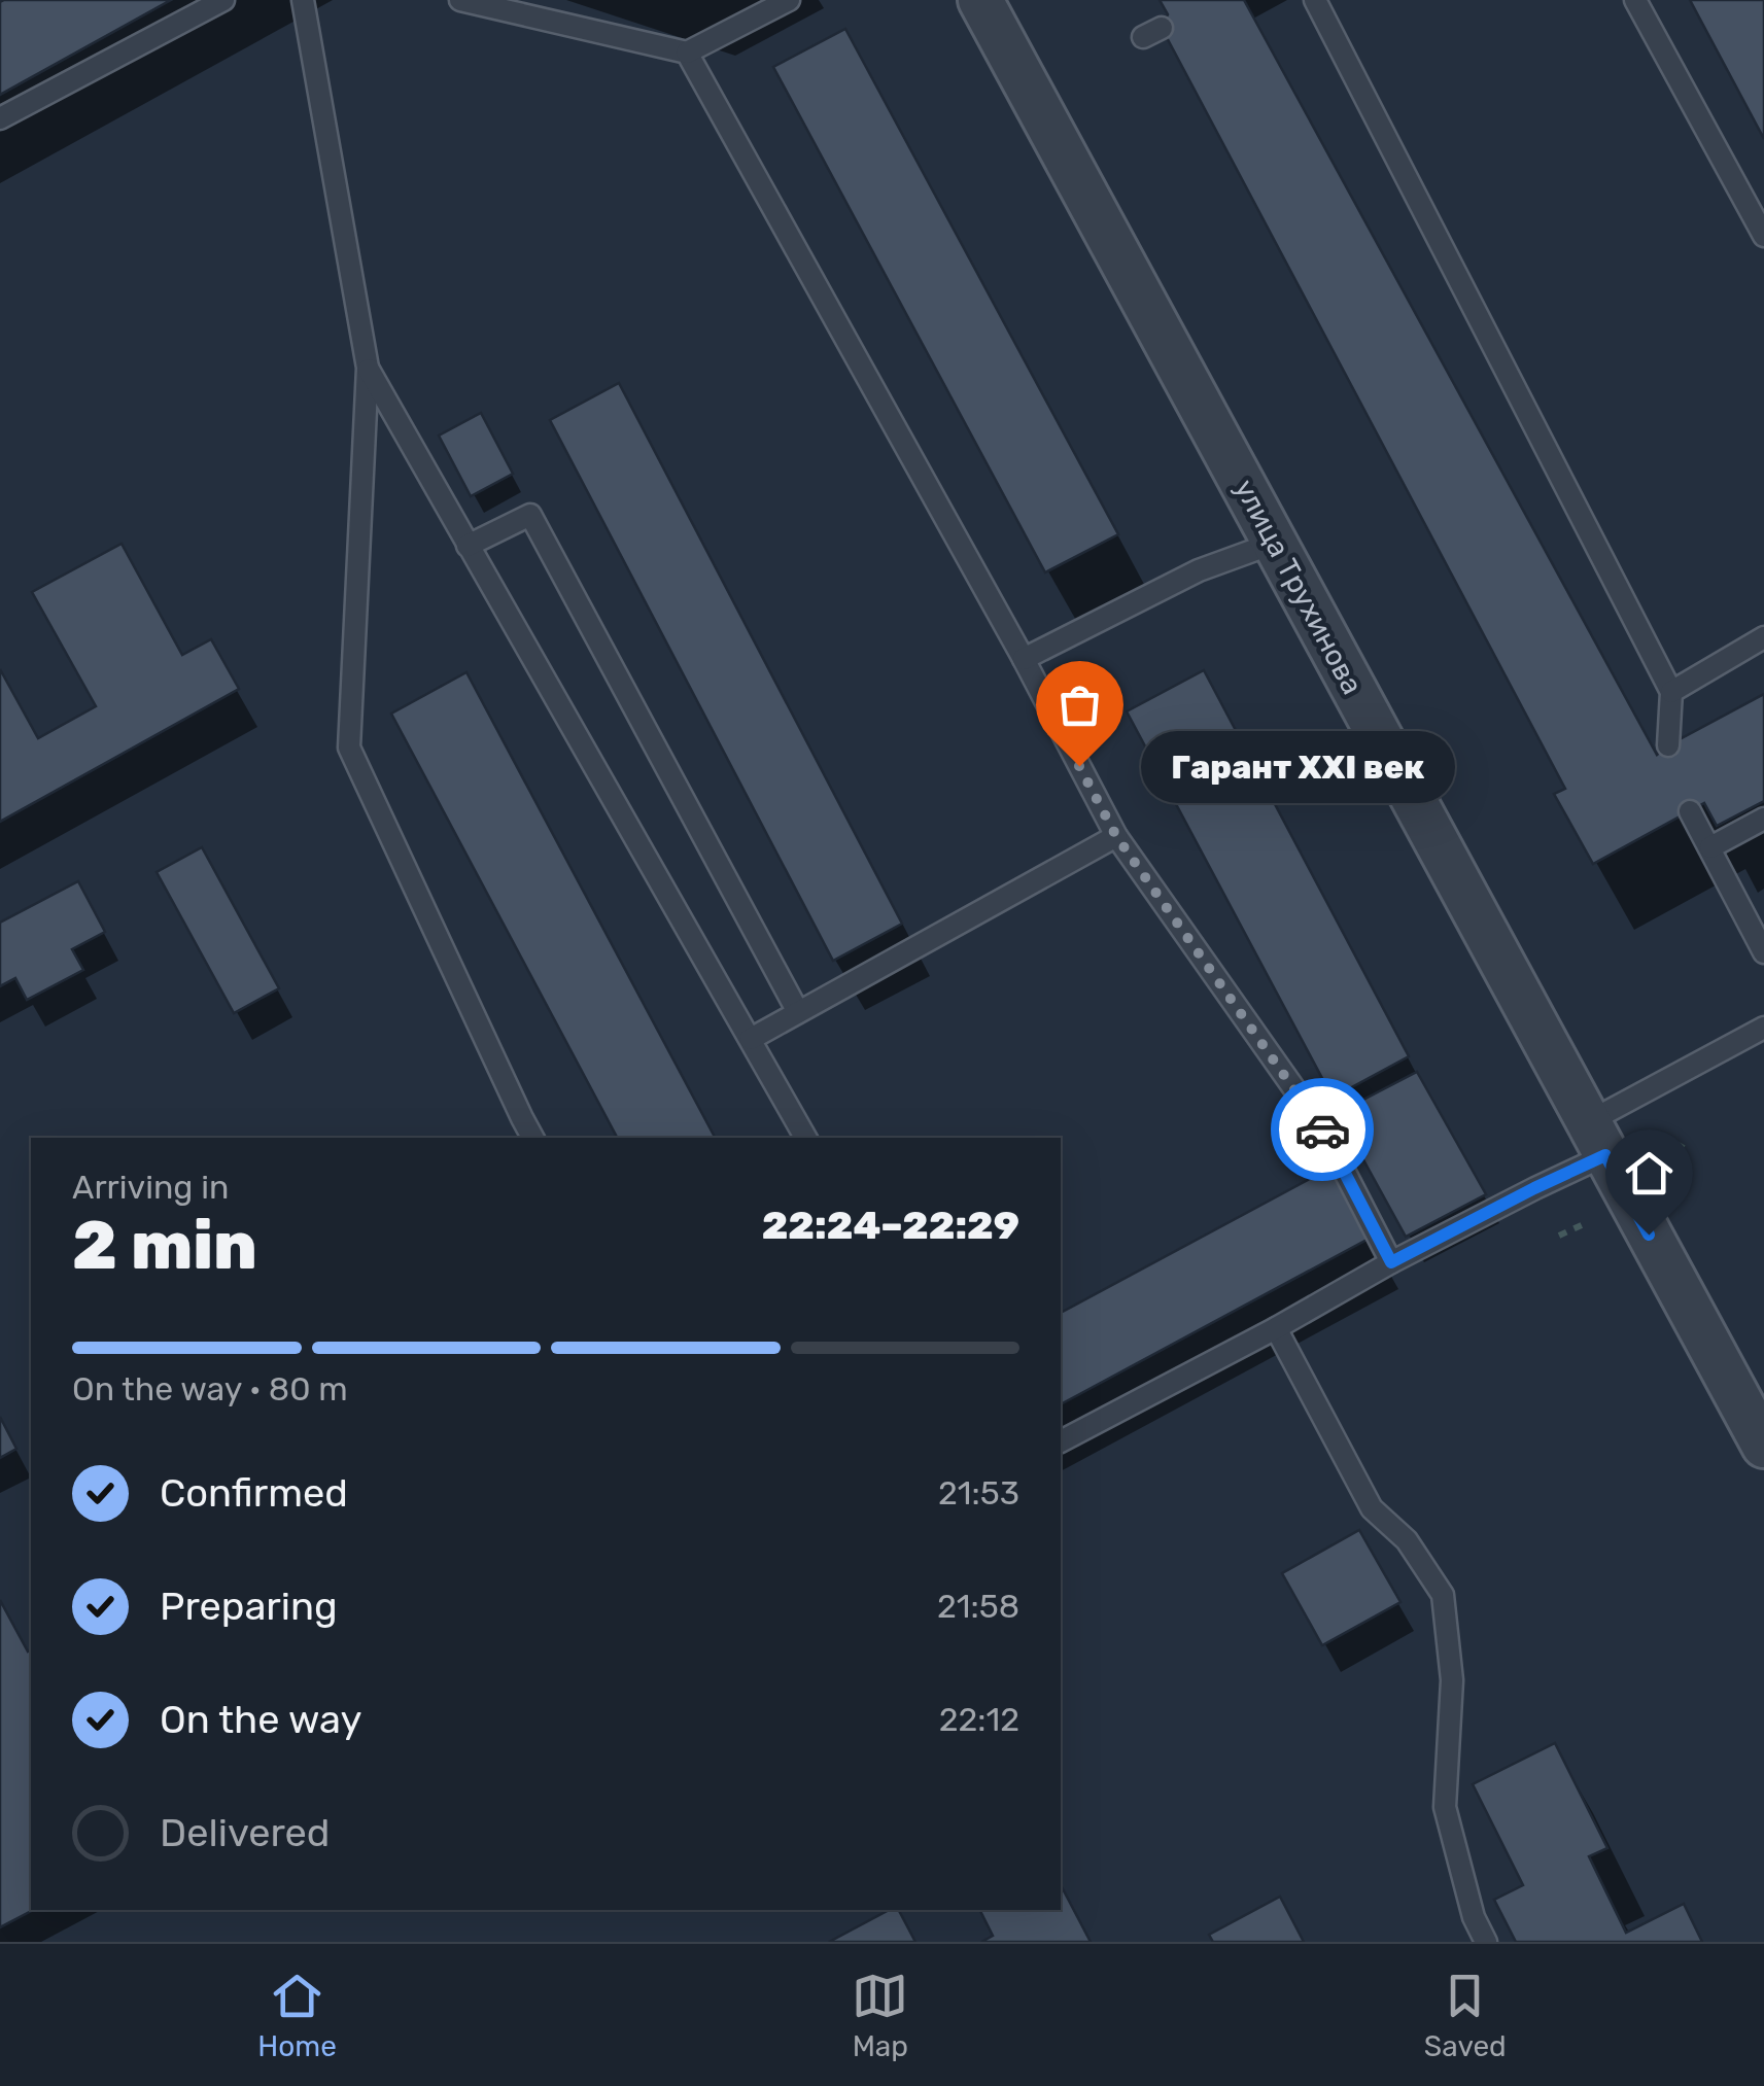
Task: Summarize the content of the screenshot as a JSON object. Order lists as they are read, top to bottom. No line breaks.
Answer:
{"streets":{"street":["улица Трухинова"]},"places":["Гарант XXI век"],"page":{"bubble":"Гарант XXI век","heading":["2 min","Arriving in","22:24–22:29"],"bar":"On the way · 80 m","list":[["Confirmed","21:53"],["Preparing","21:58"],["On the way","22:12"],"Delivered"],"tabs":["Home","Map","Saved"]}}
